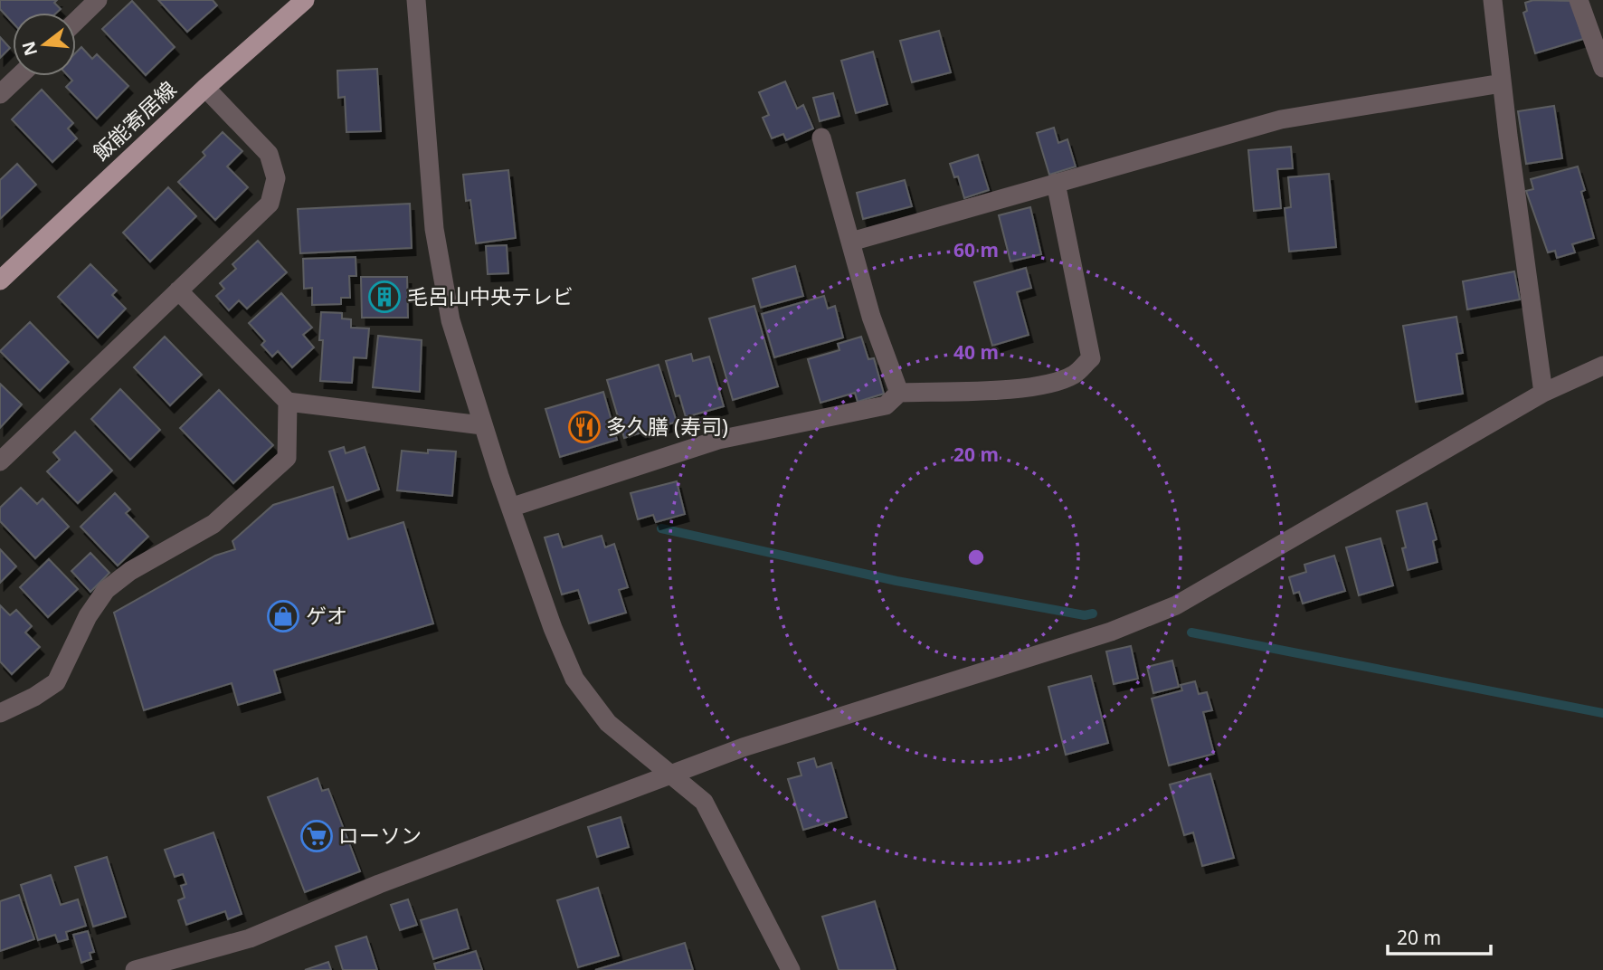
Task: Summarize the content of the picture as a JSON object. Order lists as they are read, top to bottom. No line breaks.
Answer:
{"streets":{"main road":["飯能寄居線"]},"places":{"building":["毛呂山中央テレビ"],"restaurant":["多久膳 (寿司)"],"shop":["ゲオ"],"supermarket":["ローソン"]},"scale_bar":"20 m","north":"left","rings":["60 m","40 m","20 m"]}
